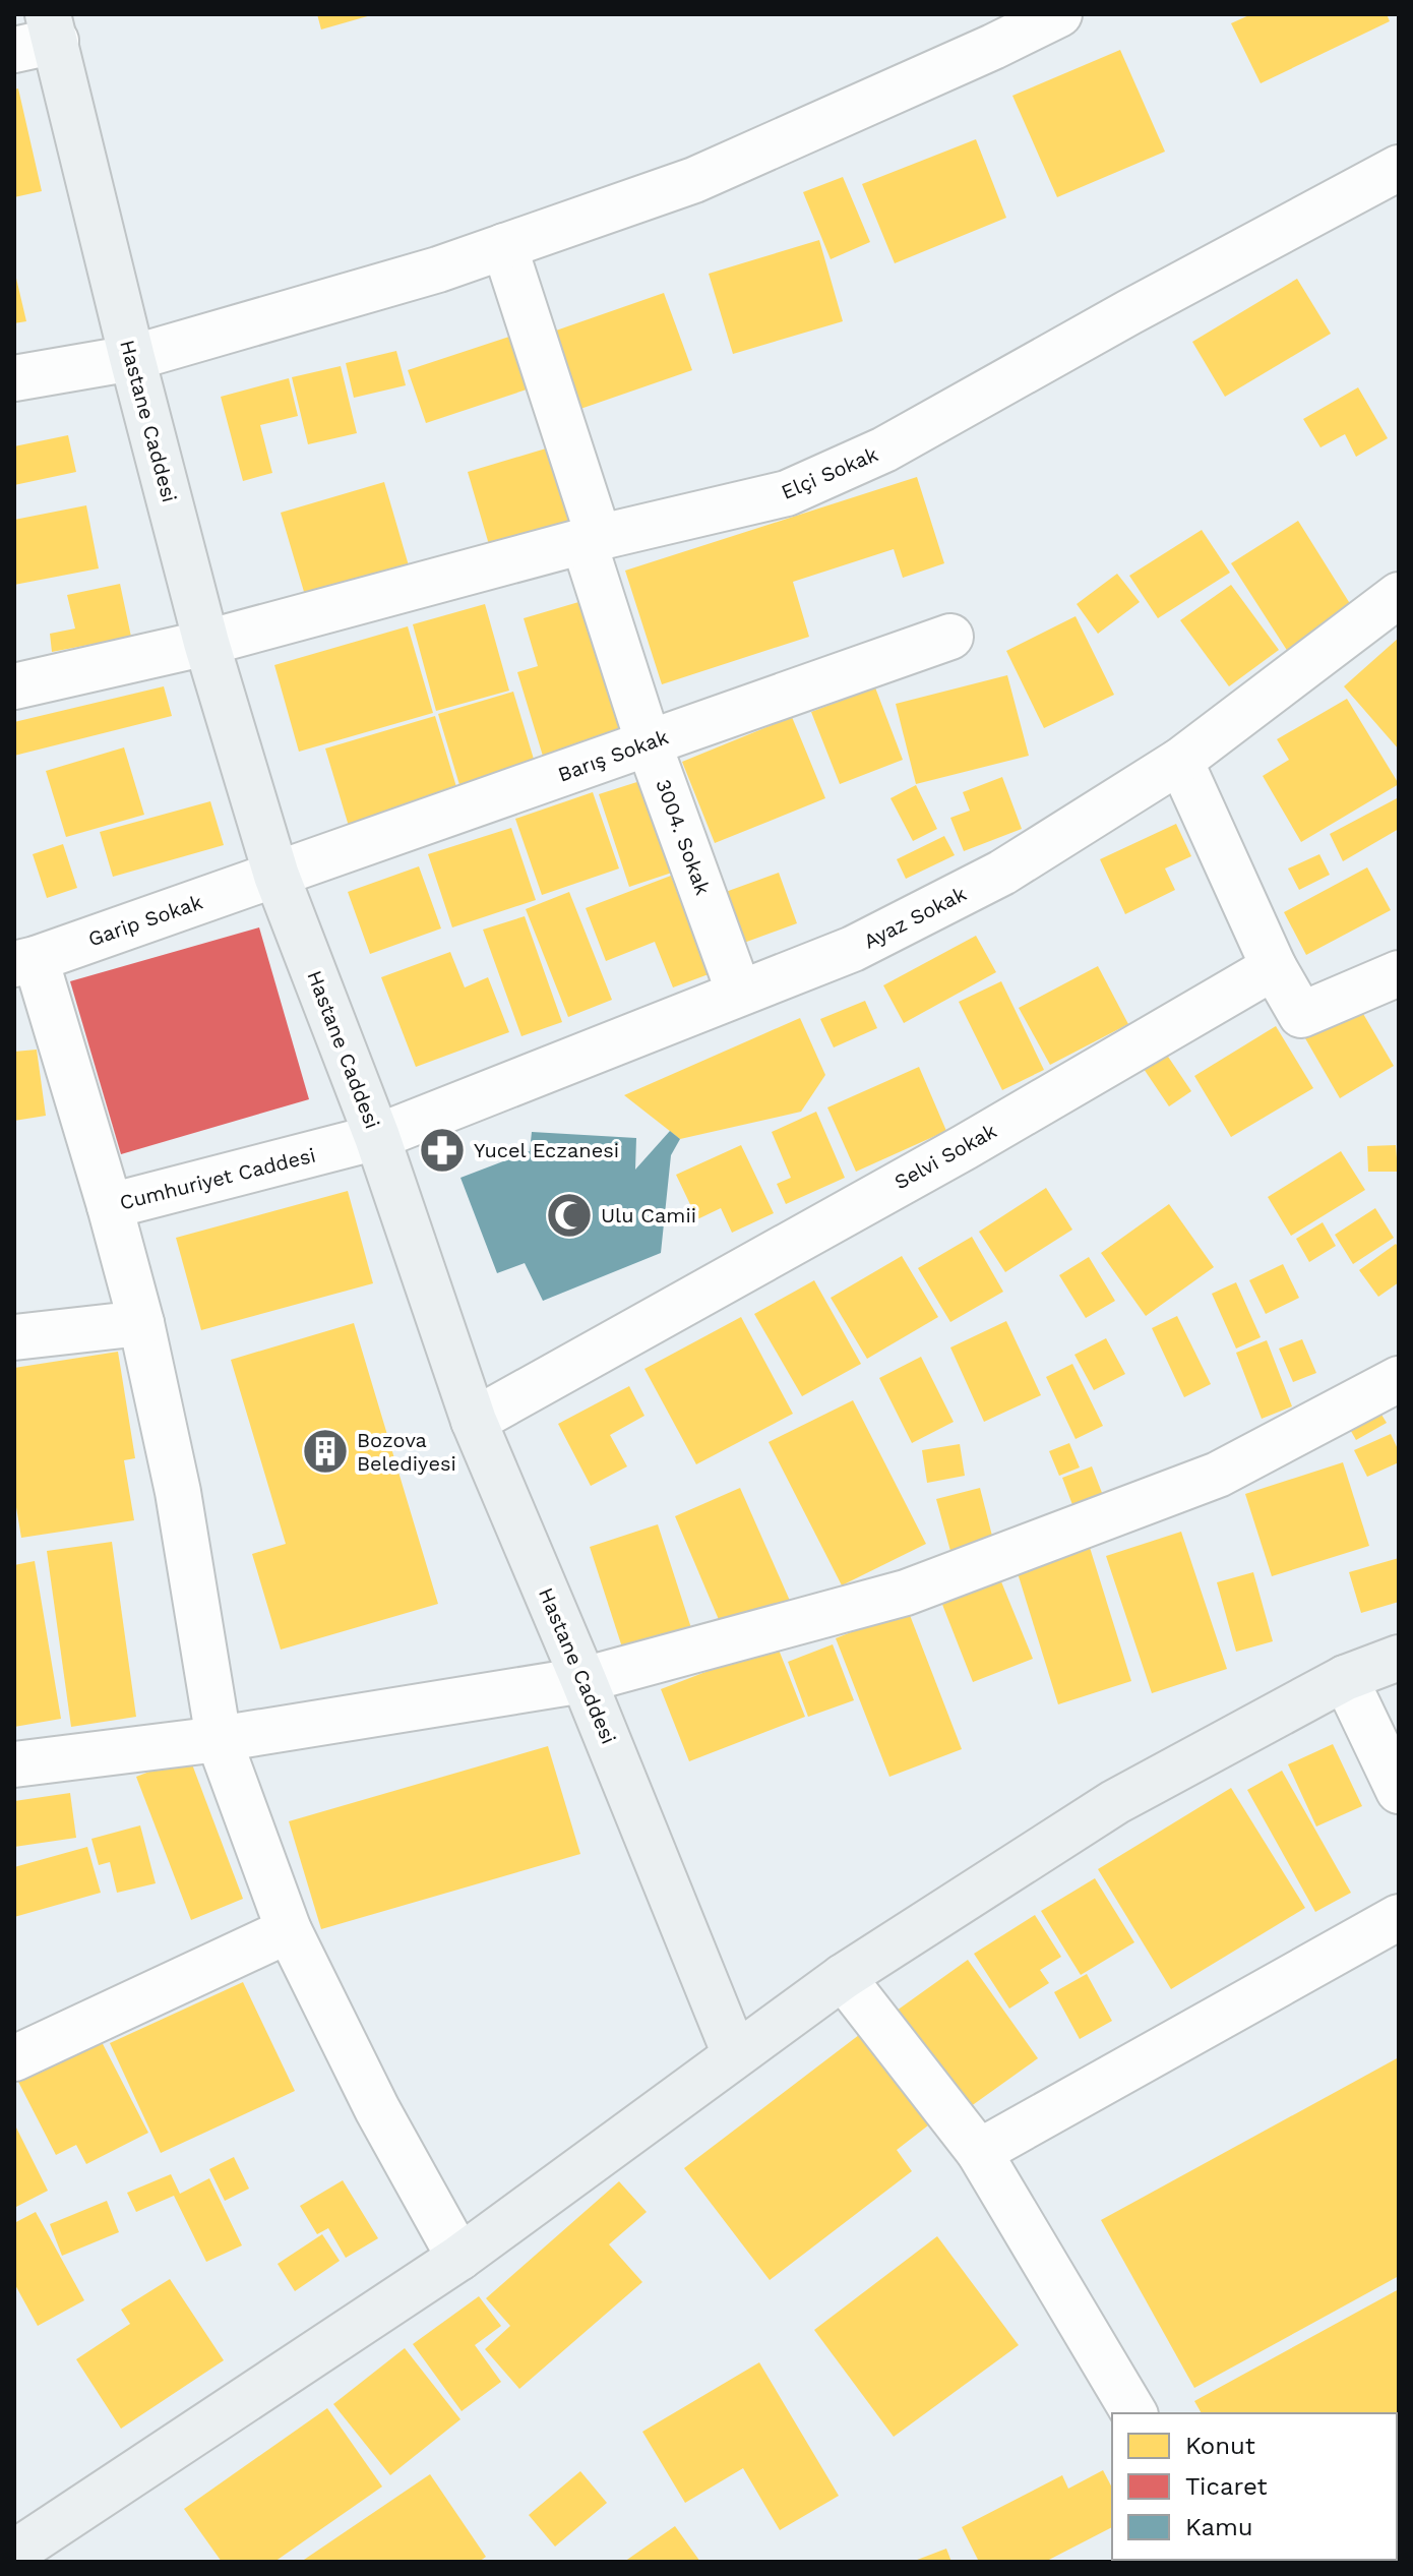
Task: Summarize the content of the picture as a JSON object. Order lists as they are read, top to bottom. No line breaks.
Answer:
{"streets":{"street":["Hastane Caddesi","Elçi Sokak","Barış Sokak","3004. Sokak","Ayaz Sokak","Garip Sokak","Selvi Sokak","Cumhuriyet Caddesi"]},"crossings":[["Hastane Caddesi","Elçi Sokak"],["Hastane Caddesi","Barış Sokak"],["Hastane Caddesi","Ayaz Sokak"],["Hastane Caddesi","Garip Sokak"],["Hastane Caddesi","Selvi Sokak"],["Hastane Caddesi","Cumhuriyet Caddesi"],["Elçi Sokak","3004. Sokak"],["Barış Sokak","3004. Sokak"],["Barış Sokak","Garip Sokak"],["3004. Sokak","Ayaz Sokak"],["Ayaz Sokak","Cumhuriyet Caddesi"]],"places":{"pharmacy":["Yucel Eczanesi"],"mosque":["Ulu Camii"],"building":["Bozova Belediyesi"]},"legend":["Konut","Ticaret","Kamu"]}
